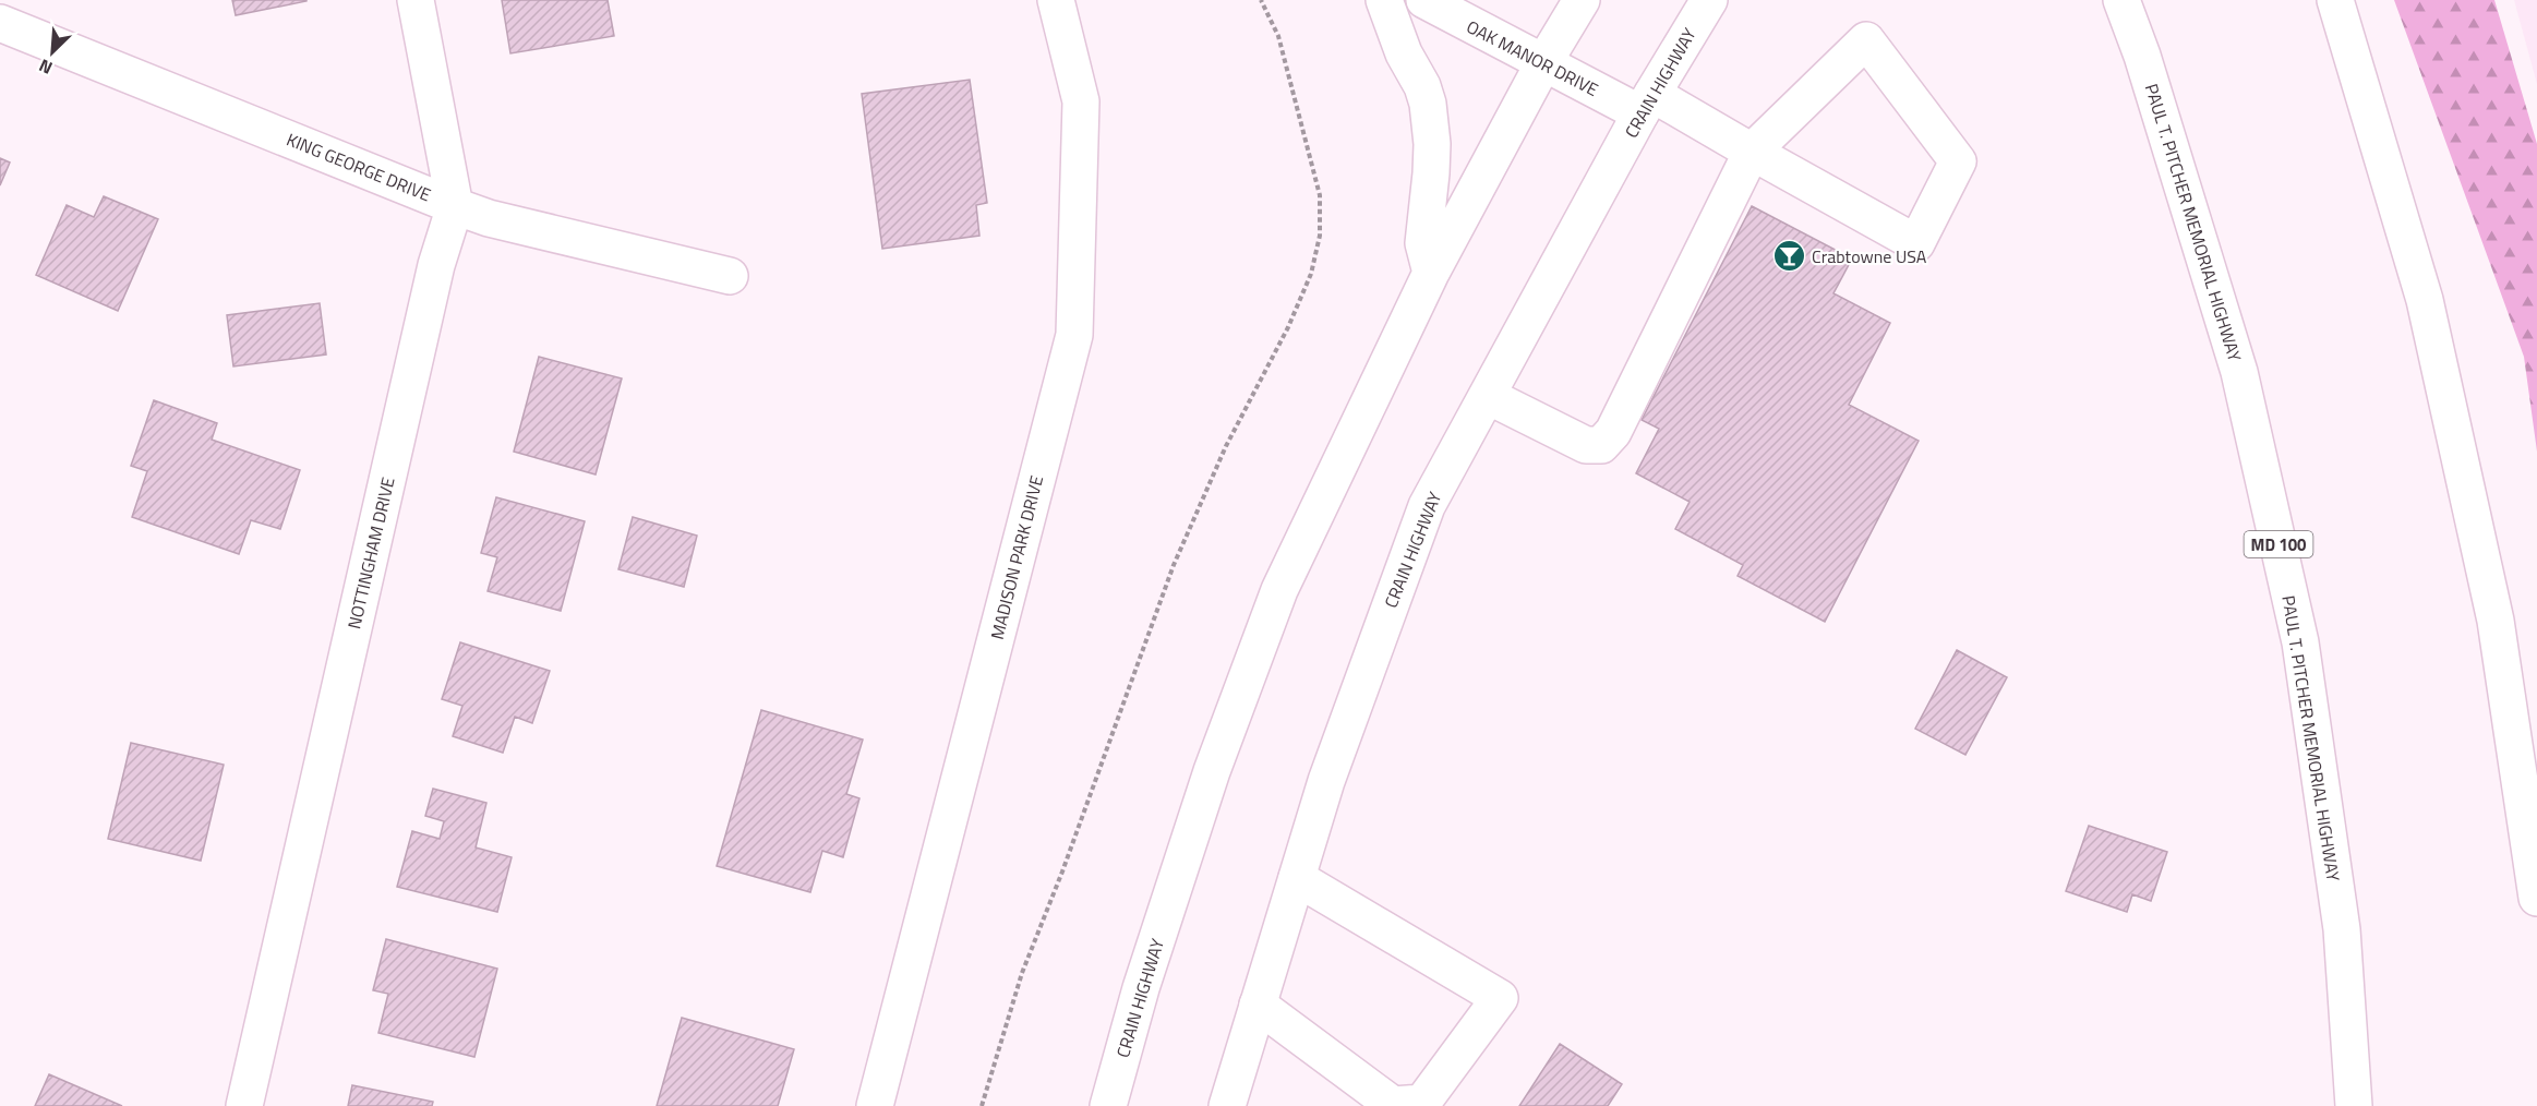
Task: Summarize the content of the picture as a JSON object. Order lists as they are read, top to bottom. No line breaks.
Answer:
{"streets":{"main road":["OAK MANOR DRIVE","CRAIN HIGHWAY","KING GEORGE DRIVE","PAUL T. PITCHER MEMORIAL HIGHWAY","MD 100","NOTTINGHAM DRIVE","MADISON PARK DRIVE"]},"crossings":[["OAK MANOR DRIVE","CRAIN HIGHWAY"],["KING GEORGE DRIVE","NOTTINGHAM DRIVE"]],"places":{"bar":["Crabtowne USA"]},"north":"bottom left"}
